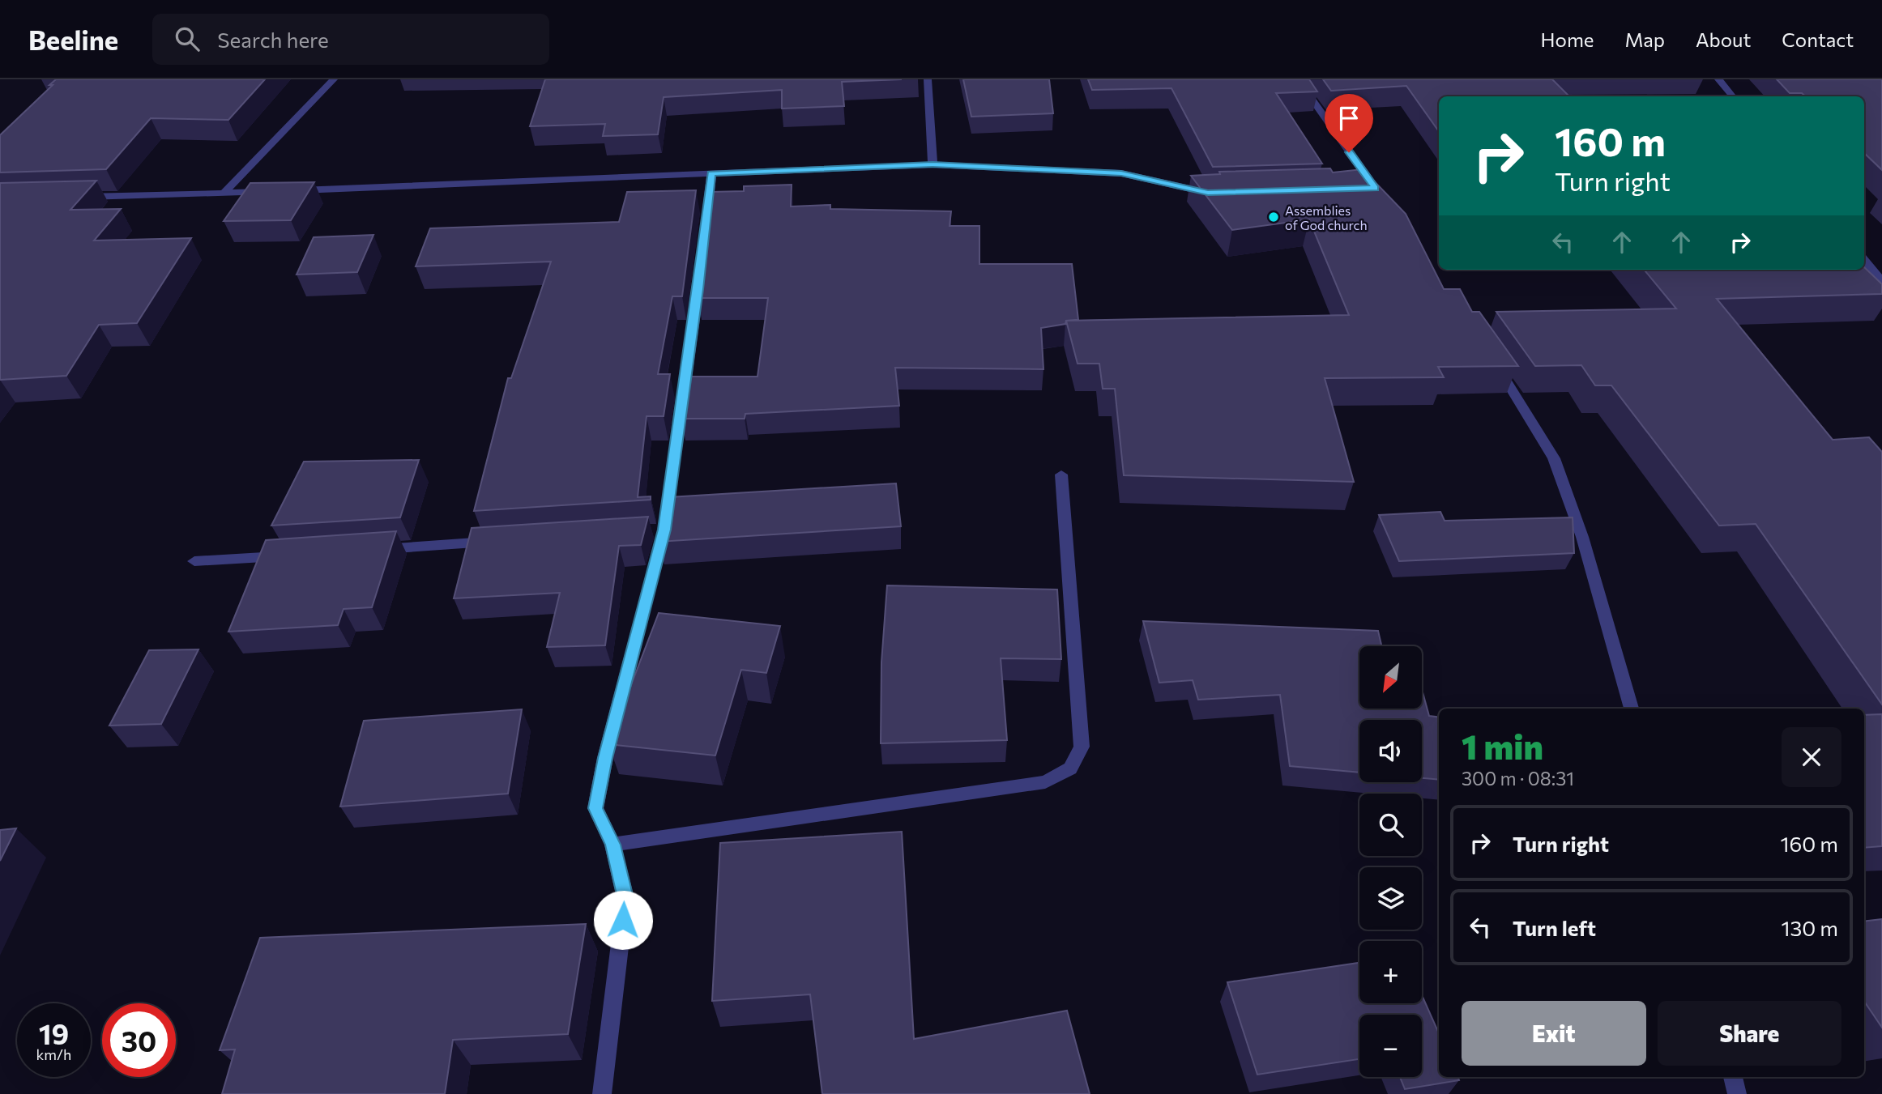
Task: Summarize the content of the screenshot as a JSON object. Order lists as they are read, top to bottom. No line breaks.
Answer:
{"places":["Assemblies of God church"],"north":"bottom left","page":{"header":"Beeline","search":"Search here","nav":["Home","Map","About","Contact"],"turn":["160 m","Turn right"],"map_buttons":["+","−"],"heading":["1 min","300 m · 08:31"],"list":[{"name":"Turn right","value":"160 m"},{"name":"Turn left","value":"130 m"}],"buttons":["Exit","Share"],"speed":"19 km/h","limit":"30"}}
